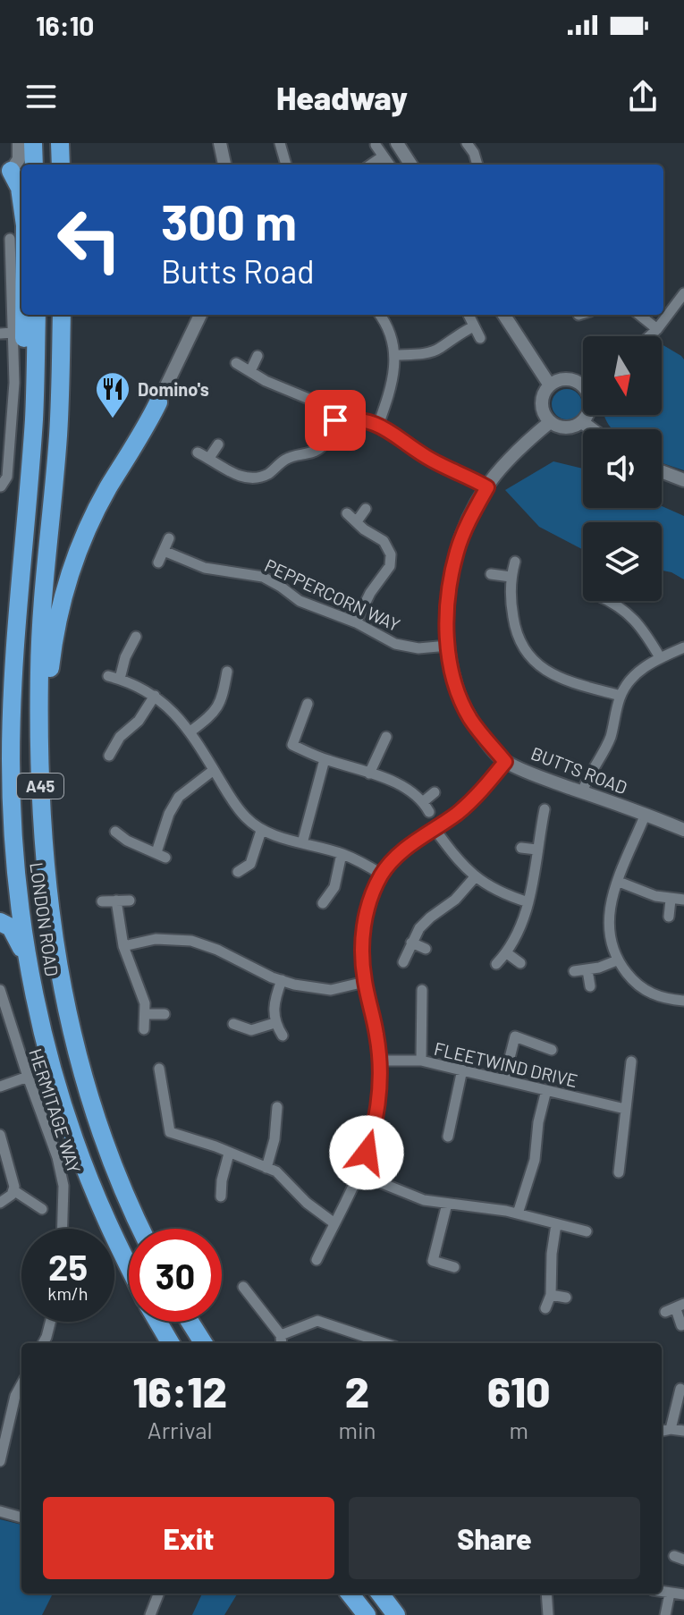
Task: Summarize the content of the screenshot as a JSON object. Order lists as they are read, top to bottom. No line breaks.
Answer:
{"streets":{"highway":["A45","LONDON ROAD"],"street":["PEPPERCORN WAY","BUTTS ROAD","FLEETWIND DRIVE","HERMITAGE WAY"]},"crossings":[["PEPPERCORN WAY","BUTTS ROAD"]],"places":{"restaurant":["Domino's"]},"north":"bottom","page":{"status":"16:10","header":"Headway","turn":["300 m","Butts Road"],"speed":"25 km/h","limit":"30","eta":["16:12","Arrival","2","min","610","m"],"buttons":["Exit","Share"]}}
